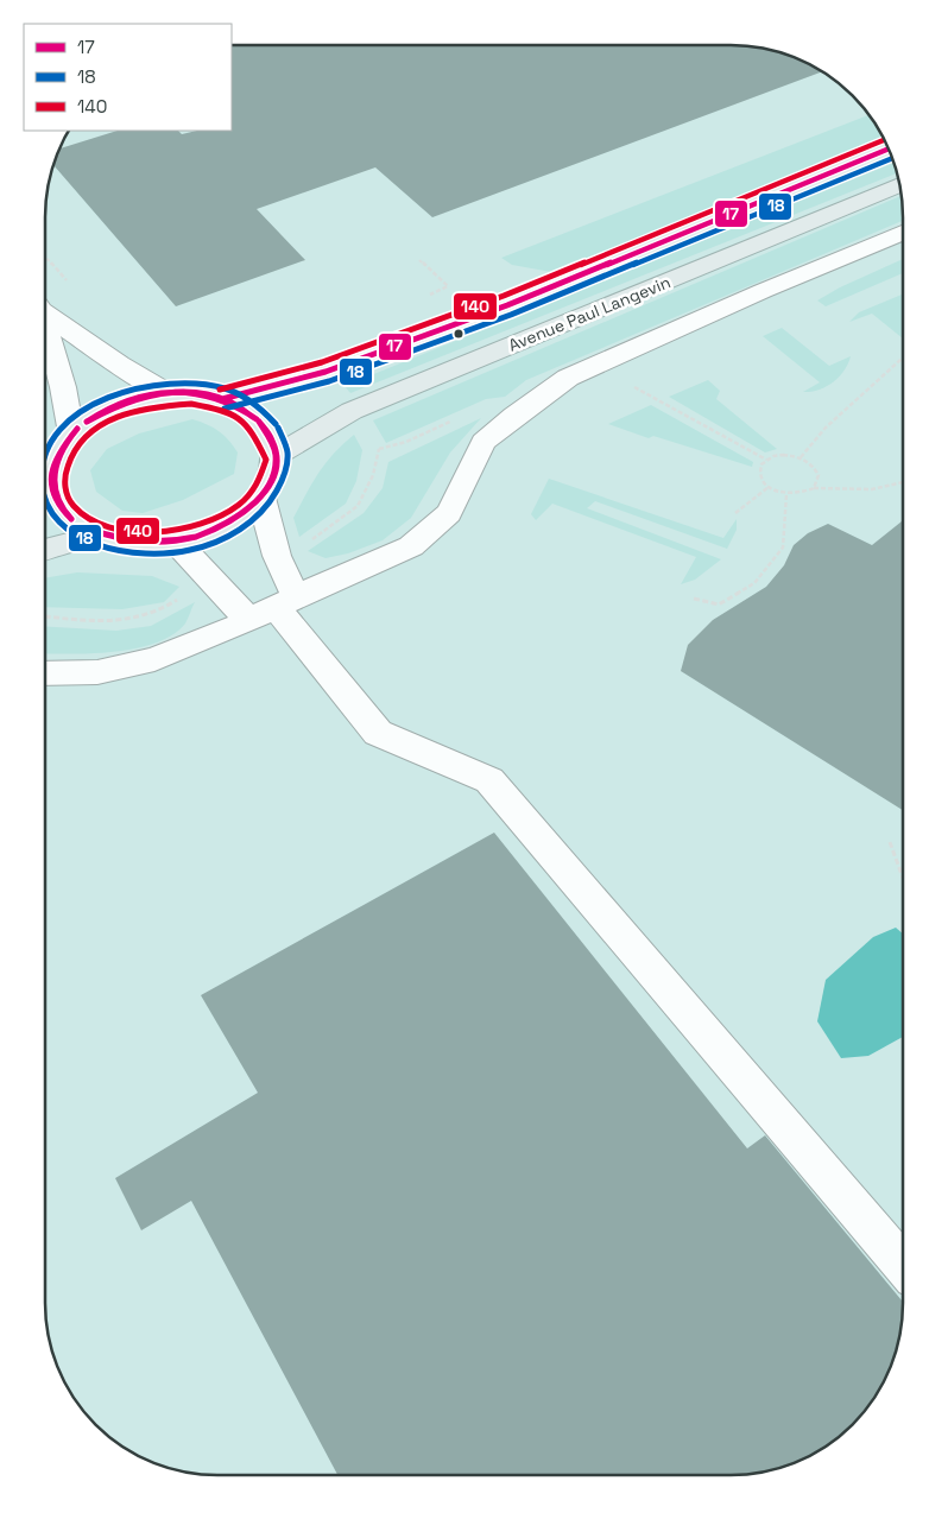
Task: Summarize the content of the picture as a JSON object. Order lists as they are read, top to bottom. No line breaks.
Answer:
{"streets":{"main road":["Avenue Paul Langevin"]},"lines":["transit line 140","transit line 17","transit line 18"],"legend":["17","18","140"]}
